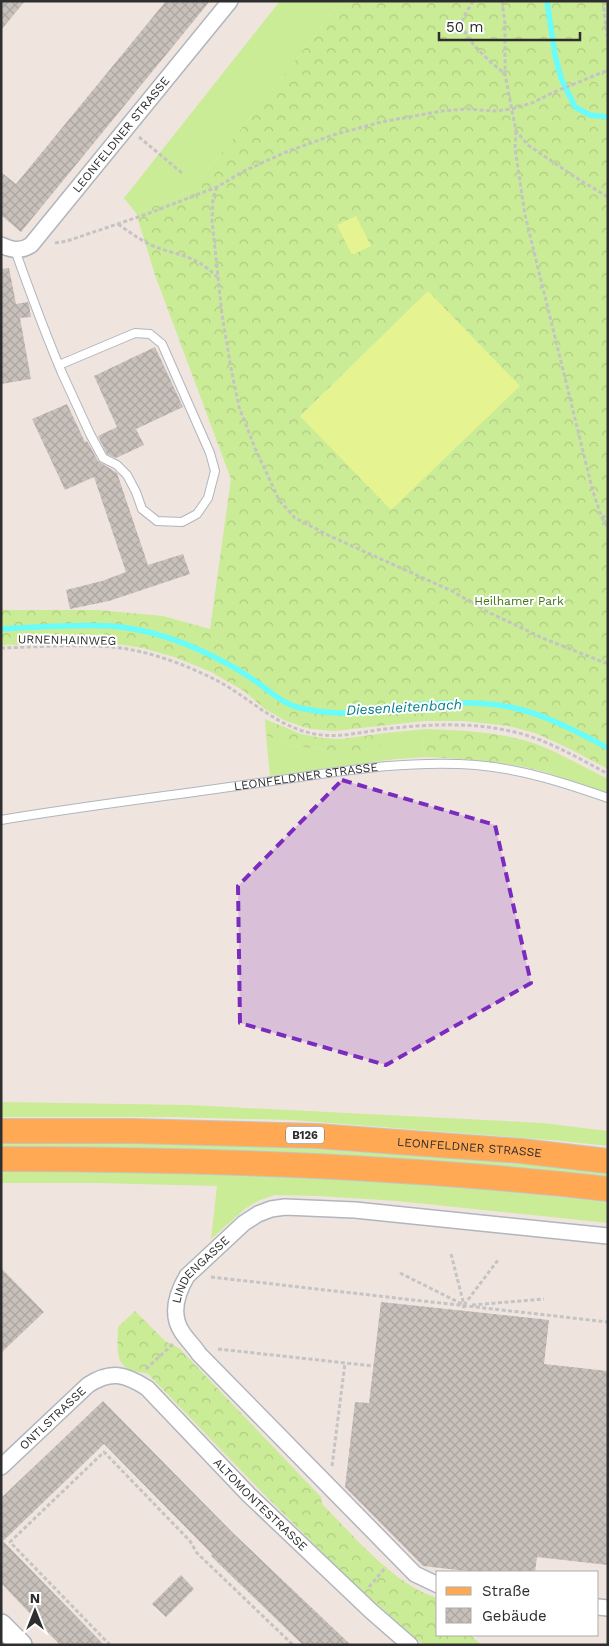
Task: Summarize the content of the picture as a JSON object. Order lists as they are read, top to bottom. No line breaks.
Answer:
{"streets":{"main road":["LEONFELDNER STRASSE","B126"],"street":["LINDENGASSE","ONTLSTRASSE","ALTOMONTESTRASSE"],"path":["URNENHAINWEG"]},"crossings":[["ONTLSTRASSE","ALTOMONTESTRASSE"]],"water":["Diesenleitenbach"],"parks":["Heilhamer Park"],"legend":["Straße","Gebäude"],"scale_bar":"50 m","north":"top"}
